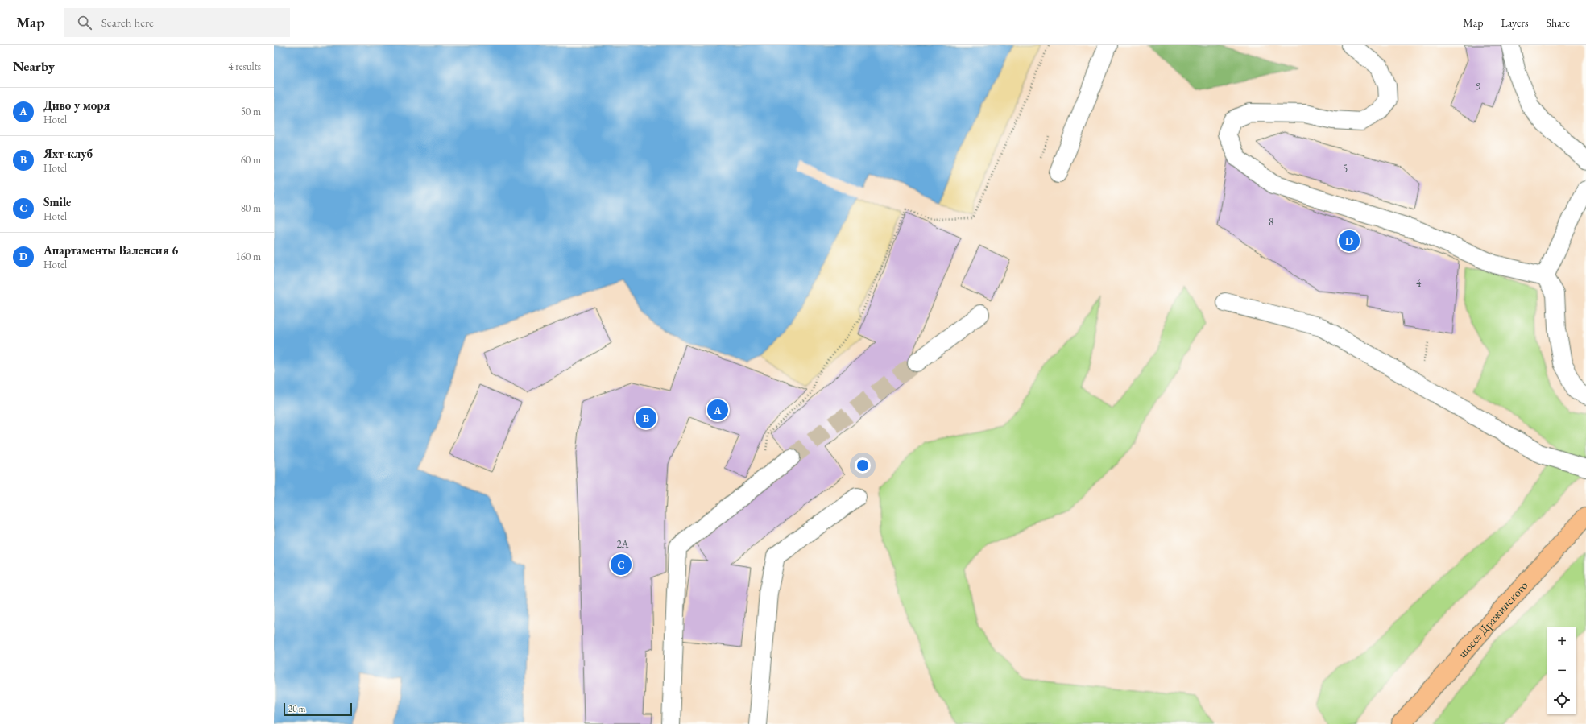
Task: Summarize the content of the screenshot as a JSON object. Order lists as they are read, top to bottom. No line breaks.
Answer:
{"streets":{"main road":["шоссе Дражинского"]},"house_numbers":["9","5","8","4","2А"],"scale_bar":"20 m","page":{"header":"Map","search":"Search here","nav":["Map","Layers","Share"],"heading":["Nearby","4 results"],"list":[{"mark":"A","name":"Диво у моря","note":"Hotel","value":"50 m"},{"mark":"B","name":"Яхт-клуб","note":"Hotel","value":"60 m"},{"mark":"C","name":"Smile","note":"Hotel","value":"80 m"},{"mark":"D","name":"Апартаменты Валенсия 6","note":"Hotel","value":"160 m"}],"pins":["D","A","B","C"],"map_buttons":["+","−"],"scale":"20 m"}}
